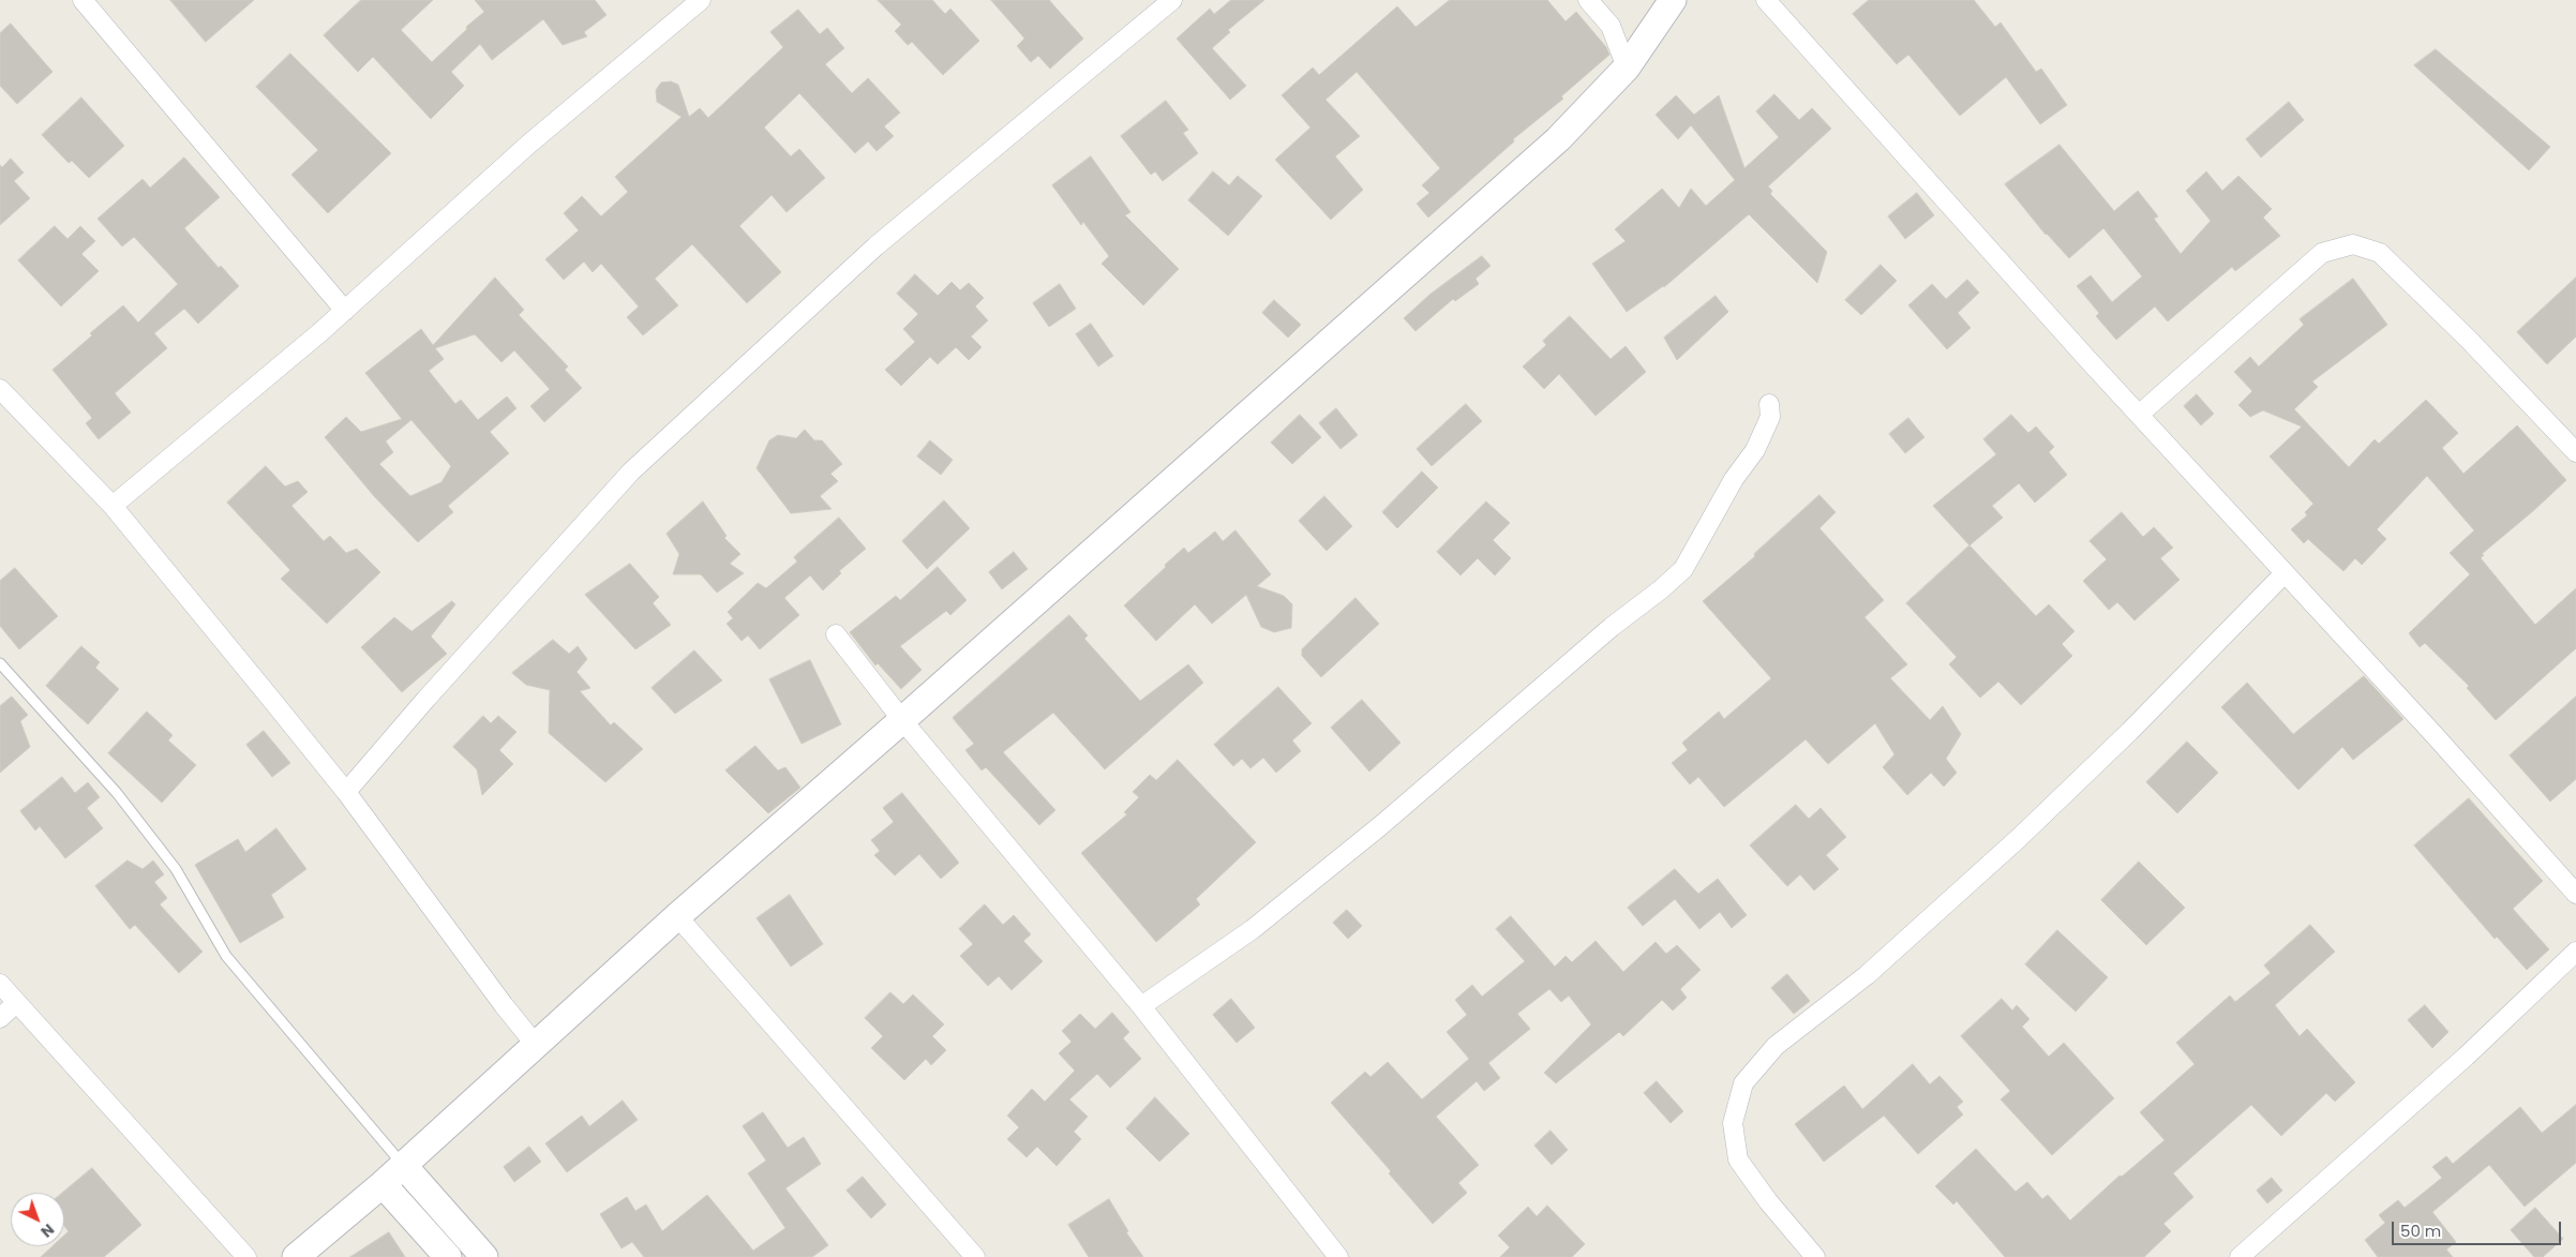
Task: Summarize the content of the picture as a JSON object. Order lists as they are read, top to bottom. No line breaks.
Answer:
{"scale_bar":"50 m","north":"bottom right"}
